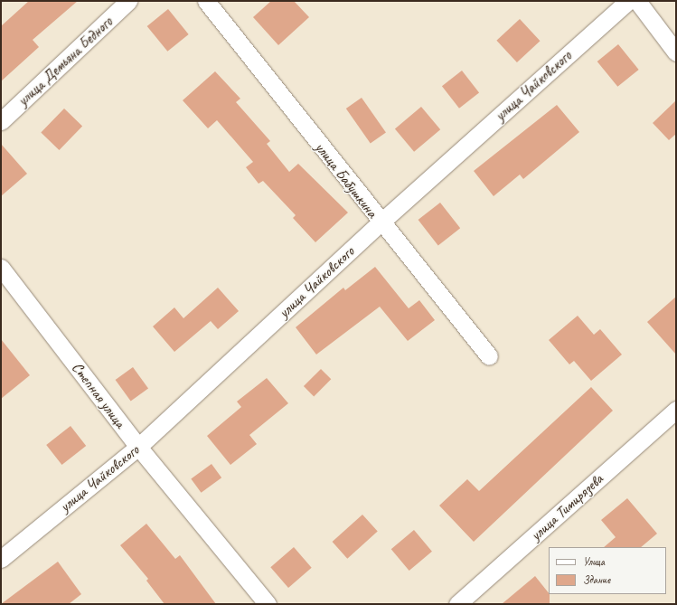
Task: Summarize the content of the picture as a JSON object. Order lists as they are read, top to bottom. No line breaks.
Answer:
{"streets":{"street":["улица Демьяна Бедного","улица Чайковского","улица Бабушкина","Степная улица","улица Тимирязева"]},"crossings":[["улица Чайковского","улица Бабушкина"],["улица Чайковского","Степная улица"]],"legend":["Улица","Здание"]}
